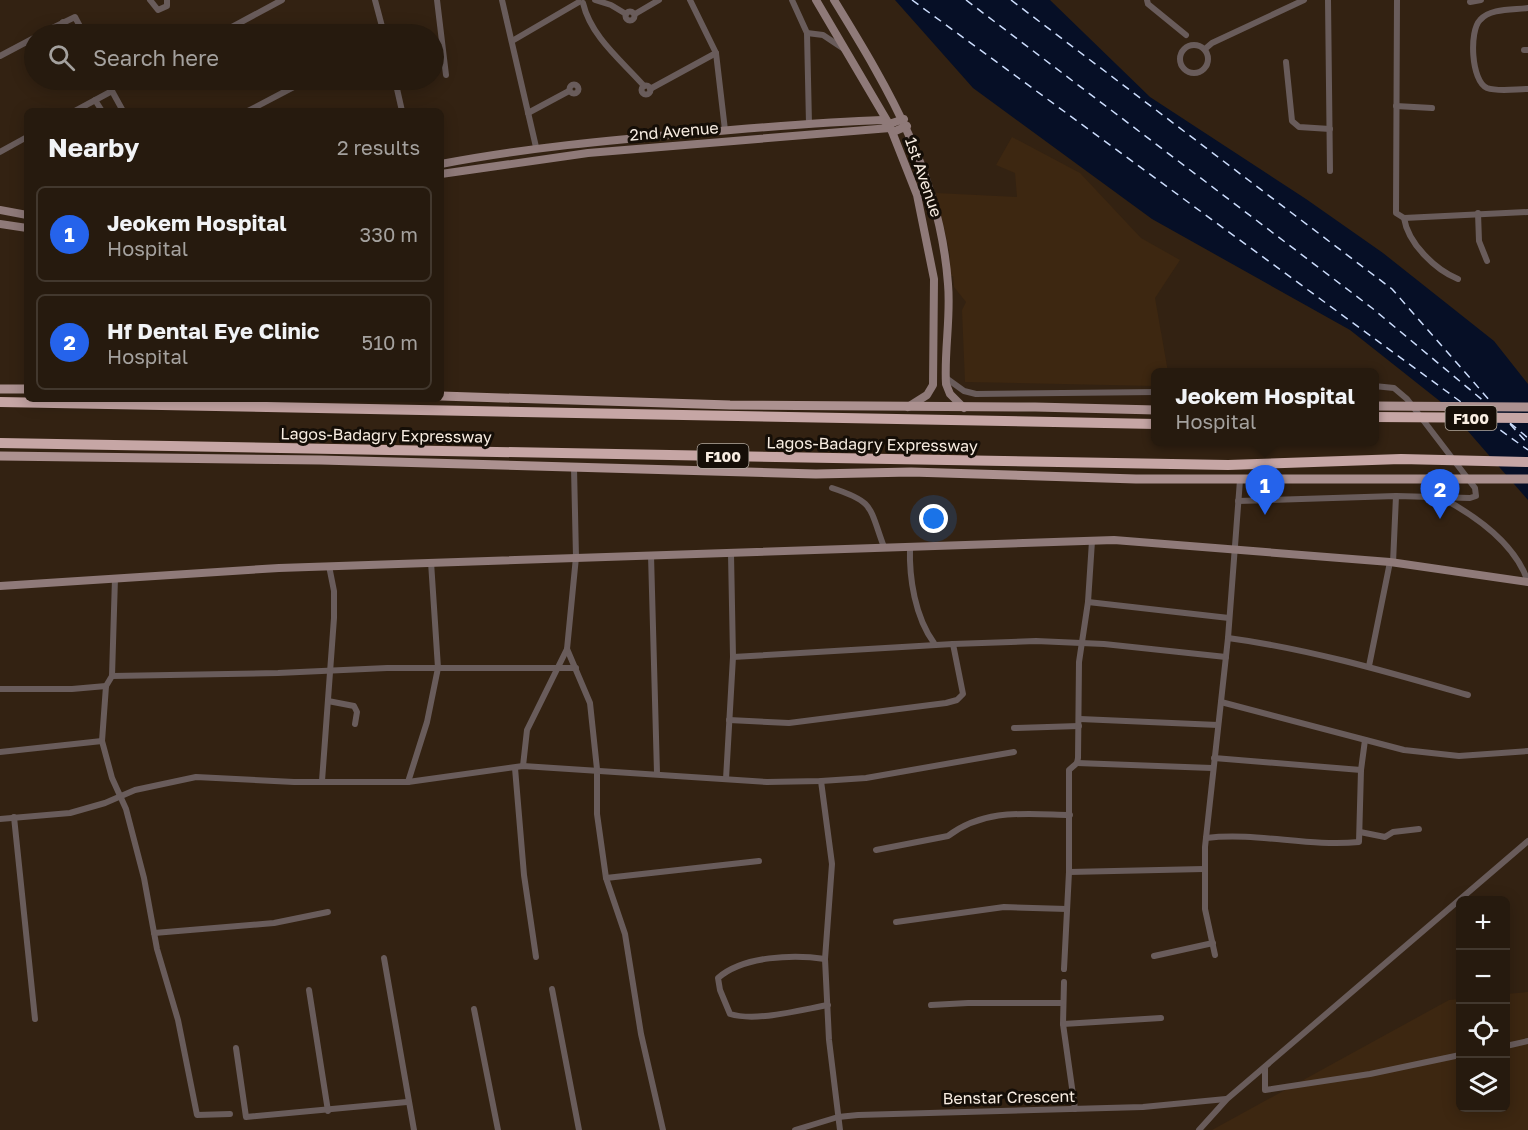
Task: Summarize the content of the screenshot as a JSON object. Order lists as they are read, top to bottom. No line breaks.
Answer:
{"streets":{"highway":["F100","Lagos-Badagry Expressway"],"main road":["2nd Avenue","1st Avenue"],"street":["Benstar Crescent"]},"crossings":[["2nd Avenue","1st Avenue"]],"page":{"search":"Search here","heading":["Nearby","2 results"],"list":[{"mark":"1","name":"Jeokem Hospital","note":"Hospital","value":"330 m"},{"mark":"2","name":"Hf Dental Eye Clinic","note":"Hospital","value":"510 m"}],"popup":["Jeokem Hospital","Hospital"],"pins":["1","2"],"map_buttons":["+","−"]}}
